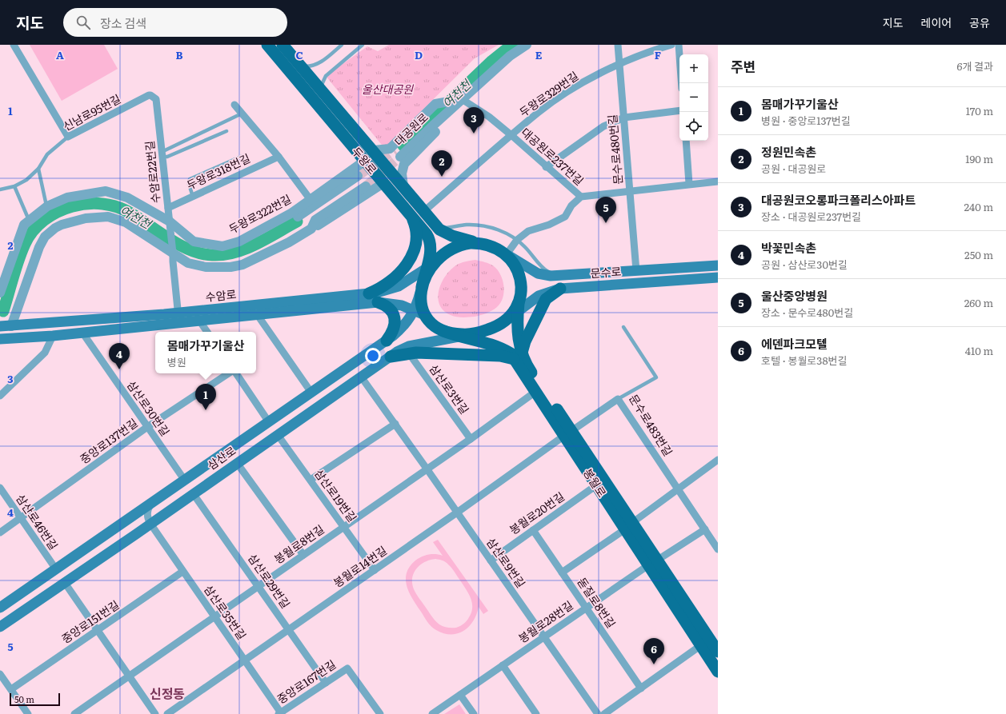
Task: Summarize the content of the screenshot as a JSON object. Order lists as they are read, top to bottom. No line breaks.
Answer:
{"streets":{"main road":["두왕로","문수로","수암로","삼산로","봉월로"],"street":["두왕로329번길","신남로95번길","문수로480번길","대공원로237번길","수암로22번길","두왕로318번길","두왕로322번길","삼산로3번길","삼산로30번길","문수로483번길","중앙로137번길","삼산로19번길","봉월로20번길","삼산로46번길","봉월로8번길","삼산로9번길","봉월로14번길","삼산로29번길","돋질로8번길","삼산로35번길","중앙로151번길","봉월로28번길","중앙로167번길"]},"crossings":[["두왕로329번길","문수로480번길"],["두왕로329번길","대공원로237번길"],["신남로95번길","수암로22번길"],["문수로480번길","문수로"],["두왕로","두왕로322번길"],["두왕로","문수로"],["두왕로","수암로"],["두왕로","삼산로"],["두왕로","봉월로"],["수암로22번길","두왕로318번길"],["수암로22번길","두왕로322번길"],["수암로22번길","수암로"],["두왕로318번길","두왕로322번길"],["문수로","수암로"],["문수로","삼산로"],["문수로","봉월로"],["수암로","삼산로30번길"],["수암로","삼산로"],["수암로","봉월로"],["삼산로3번길","봉월로8번길"],["삼산로30번길","중앙로137번길"],["삼산로30번길","삼산로"],["문수로483번길","봉월로14번길"],["문수로483번길","봉월로28번길"],["중앙로137번길","삼산로46번길"],["삼산로","봉월로"],["삼산로","삼산로19번길"],["삼산로","삼산로46번길"],["삼산로","삼산로9번길"],["삼산로","삼산로29번길"],["삼산로","삼산로35번길"],["봉월로","봉월로20번길"],["봉월로","봉월로8번길"],["봉월로","봉월로14번길"],["봉월로","봉월로28번길"],["삼산로19번길","봉월로8번길"],["삼산로19번길","봉월로14번길"],["봉월로20번길","삼산로9번길"],["봉월로20번길","돋질로8번길"],["봉월로8번길","삼산로9번길"],["봉월로8번길","삼산로29번길"],["봉월로8번길","삼산로35번길"],["삼산로9번길","봉월로14번길"],["삼산로9번길","봉월로28번길"],["봉월로14번길","삼산로29번길"],["봉월로14번길","삼산로35번길"],["삼산로29번길","중앙로167번길"],["돋질로8번길","봉월로28번길"],["삼산로35번길","중앙로151번길"],["삼산로35번길","중앙로167번길"]],"districts":["신정동"],"water":["여천천"],"parks":["울산대공원"],"scale_bar":"50 m","page":{"header":"지도","search":"장소 검색","nav":["지도","레이어","공유"],"heading":["주변","6개 결과"],"map_buttons":["+","−"],"list":[{"mark":"1","name":"몸매가꾸기울산","note":"병원 · 중앙로137번길","value":"170 m"},{"mark":"2","name":"정원민속촌","note":"공원 · 대공원로","value":"190 m"},{"mark":"3","name":"대공원코오롱파크폴리스아파트","note":"장소 · 대공원로237번길","value":"240 m"},{"mark":"4","name":"박꽃민속촌","note":"공원 · 삼산로30번길","value":"250 m"},{"mark":"5","name":"울산중앙병원","note":"장소 · 문수로480번길","value":"260 m"},{"mark":"6","name":"에덴파크모텔","note":"호텔 · 봉월로38번길","value":"410 m"}],"pins":["3","2","5","4","1","6"],"popup":["몸매가꾸기울산","병원"],"scale":"50 m"},"grid":{"columns":["A","B","C","D","E","F"],"rows":["1","2","3","4","5"]}}
